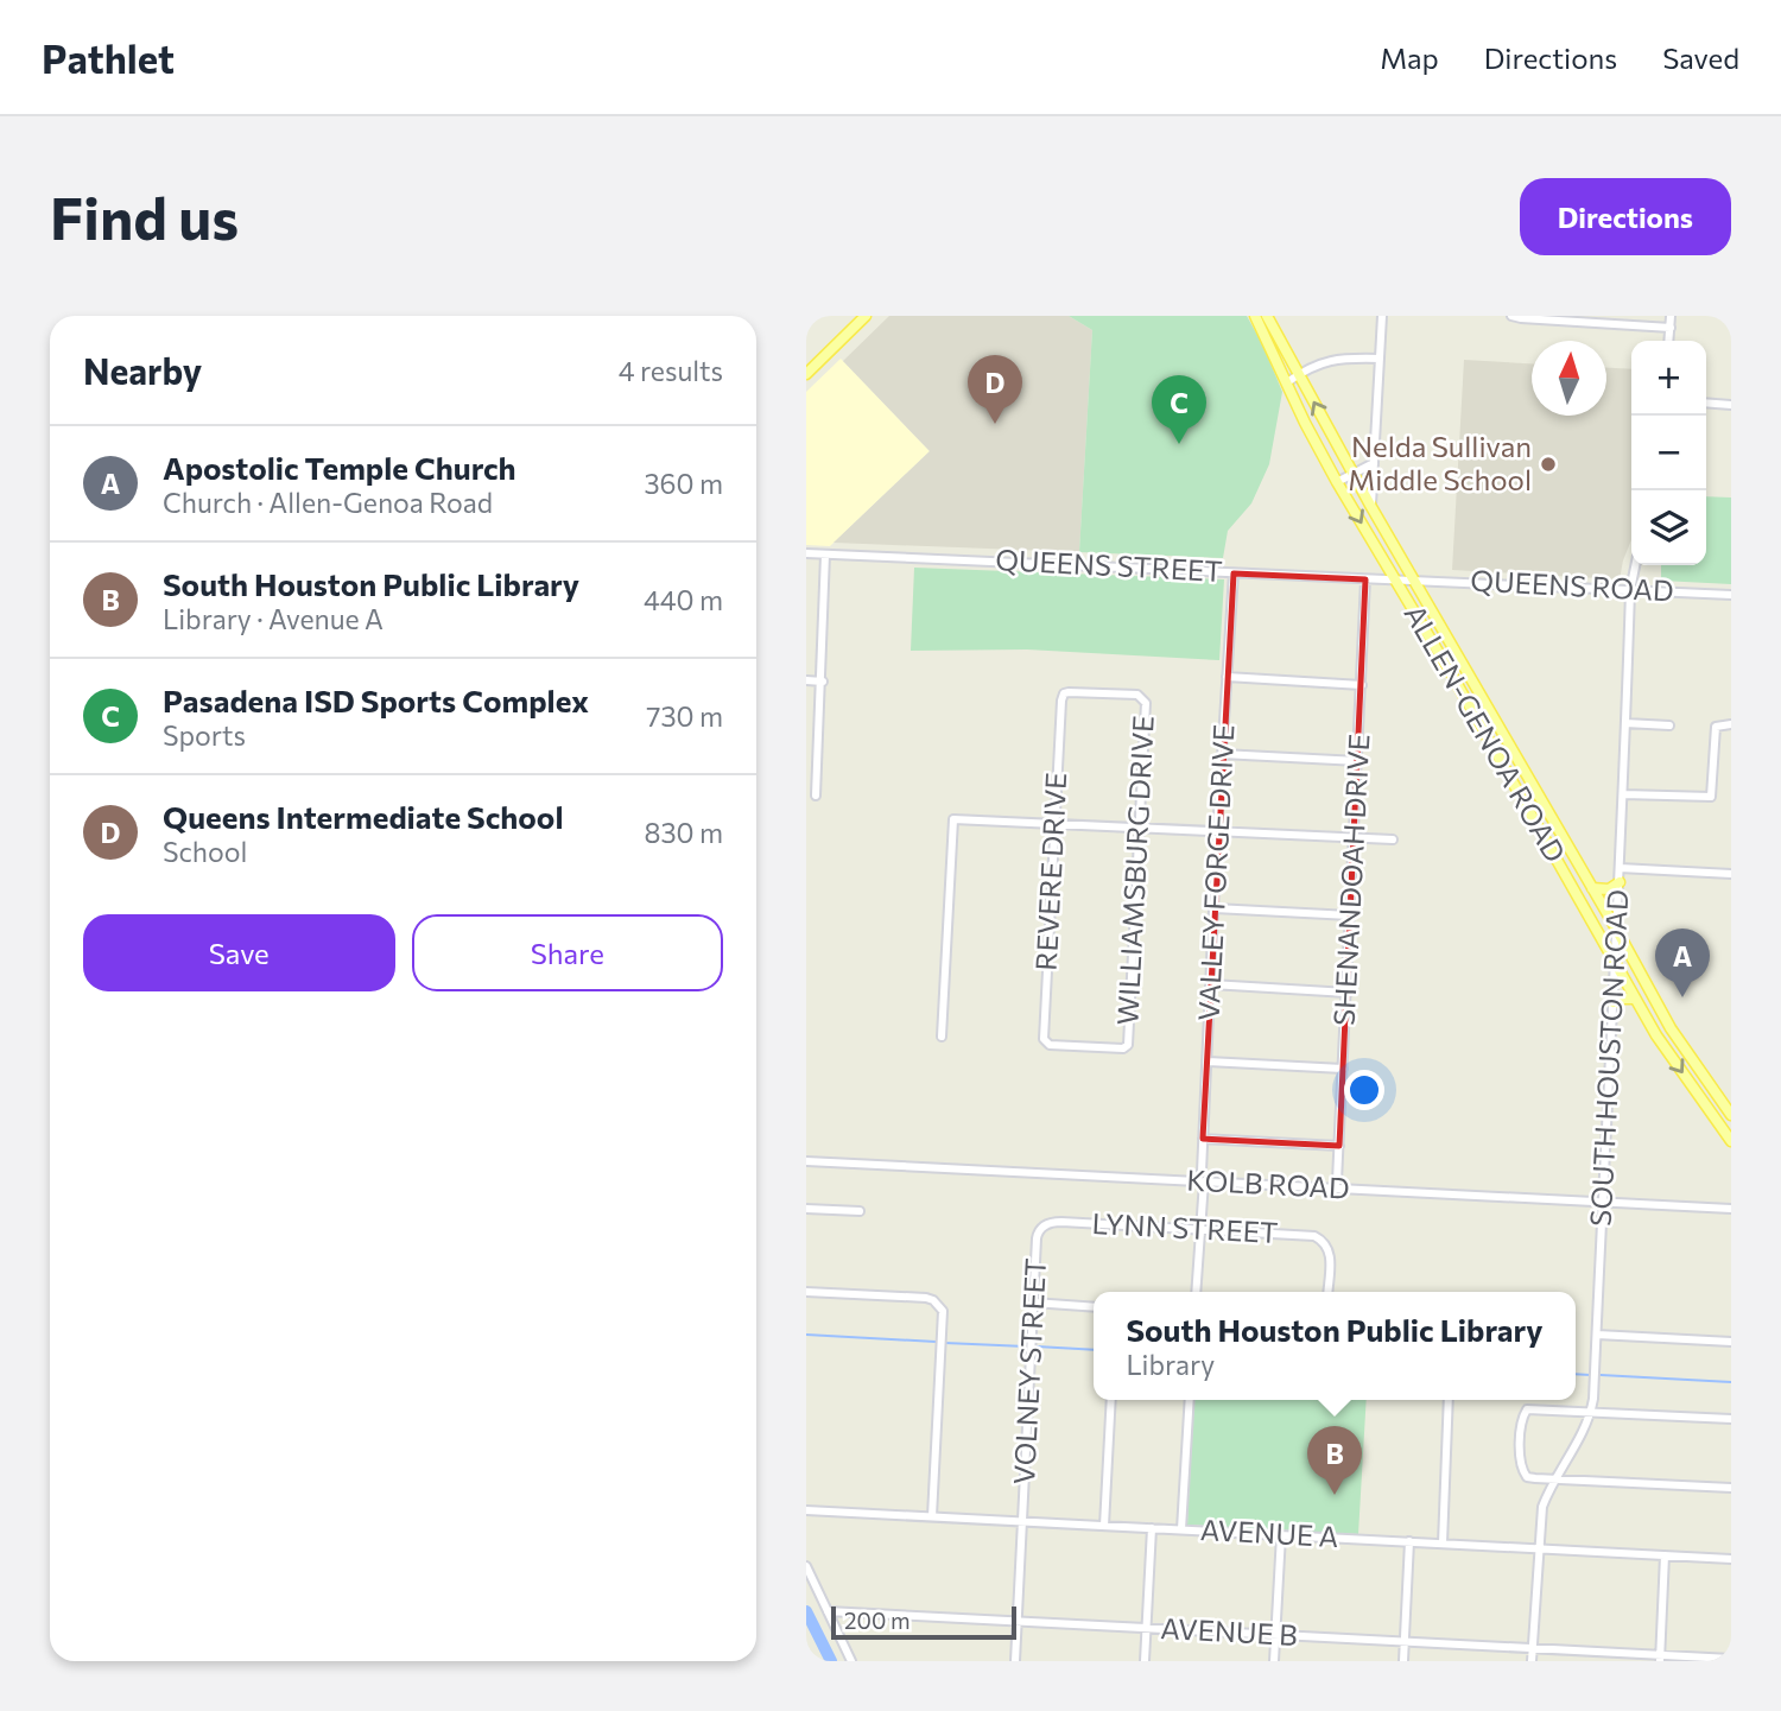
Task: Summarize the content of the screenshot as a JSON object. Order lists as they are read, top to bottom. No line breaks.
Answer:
{"streets":{"main road":["ALLEN-GENOA ROAD"],"street":["QUEENS STREET","QUEENS ROAD","WILLIAMSBURG DRIVE","REVERE DRIVE","VALLEY FORGE DRIVE","SHENANDOAH DRIVE","SOUTH HOUSTON ROAD","KOLB ROAD","LYNN STREET","VOLNEY STREET","AVENUE A","AVENUE B"]},"crossings":[["QUEENS STREET","QUEENS ROAD"],["QUEENS STREET","ALLEN-GENOA ROAD"],["QUEENS STREET","VALLEY FORGE DRIVE"],["QUEENS STREET","SHENANDOAH DRIVE"],["QUEENS ROAD","ALLEN-GENOA ROAD"],["QUEENS ROAD","SOUTH HOUSTON ROAD"],["ALLEN-GENOA ROAD","SOUTH HOUSTON ROAD"],["WILLIAMSBURG DRIVE","REVERE DRIVE"],["VALLEY FORGE DRIVE","KOLB ROAD"],["VALLEY FORGE DRIVE","LYNN STREET"],["SOUTH HOUSTON ROAD","KOLB ROAD"],["SOUTH HOUSTON ROAD","AVENUE A"],["SOUTH HOUSTON ROAD","AVENUE B"],["LYNN STREET","VOLNEY STREET"],["VOLNEY STREET","AVENUE A"],["VOLNEY STREET","AVENUE B"]],"places":["Nelda Sullivan Middle School"],"scale_bar":"200 m","north":"top","page":{"header":"Pathlet","nav":["Map","Directions","Saved"],"buttons":["Directions",["Save","Share"]],"title":"Find us","heading":["Nearby","4 results"],"map_buttons":["+","−"],"pins":["D","C","A","B"],"list":[{"mark":"A","name":"Apostolic Temple Church","note":"Church · Allen-Genoa Road","value":"360 m"},{"mark":"B","name":"South Houston Public Library","note":"Library · Avenue A","value":"440 m"},{"mark":"C","name":"Pasadena ISD Sports Complex","note":"Sports","value":"730 m"},{"mark":"D","name":"Queens Intermediate School","note":"School","value":"830 m"}],"popup":["South Houston Public Library","Library"],"scale":"200 m"}}
